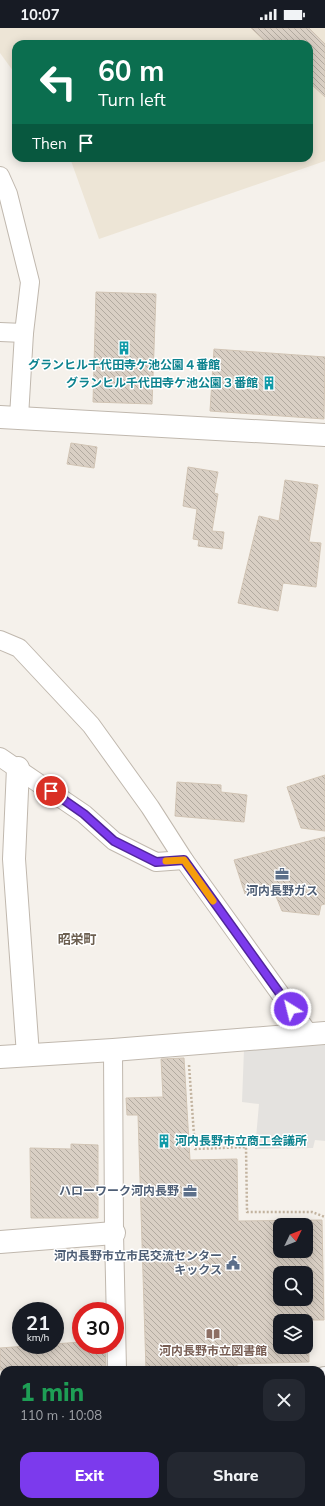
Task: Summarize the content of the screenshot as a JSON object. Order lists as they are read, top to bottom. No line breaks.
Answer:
{"districts":["昭栄町"],"places":{"building":["グランヒル千代田寺ケ池公園４番館","グランヒル千代田寺ケ池公園３番館","河内長野市立商工会議所"],"office":["河内長野ガス","ハローワーク河内長野"],"public building":["河内長野市立市民交流センター キックス"],"library":["河内長野市立図書館"]},"north":"top right","page":{"status":"10:07","turn":["60 m","Turn left"],"then":"Then","speed":"21 km/h","limit":"30","heading":["1 min","110 m · 10:08"],"buttons":["Exit","Share"]}}
